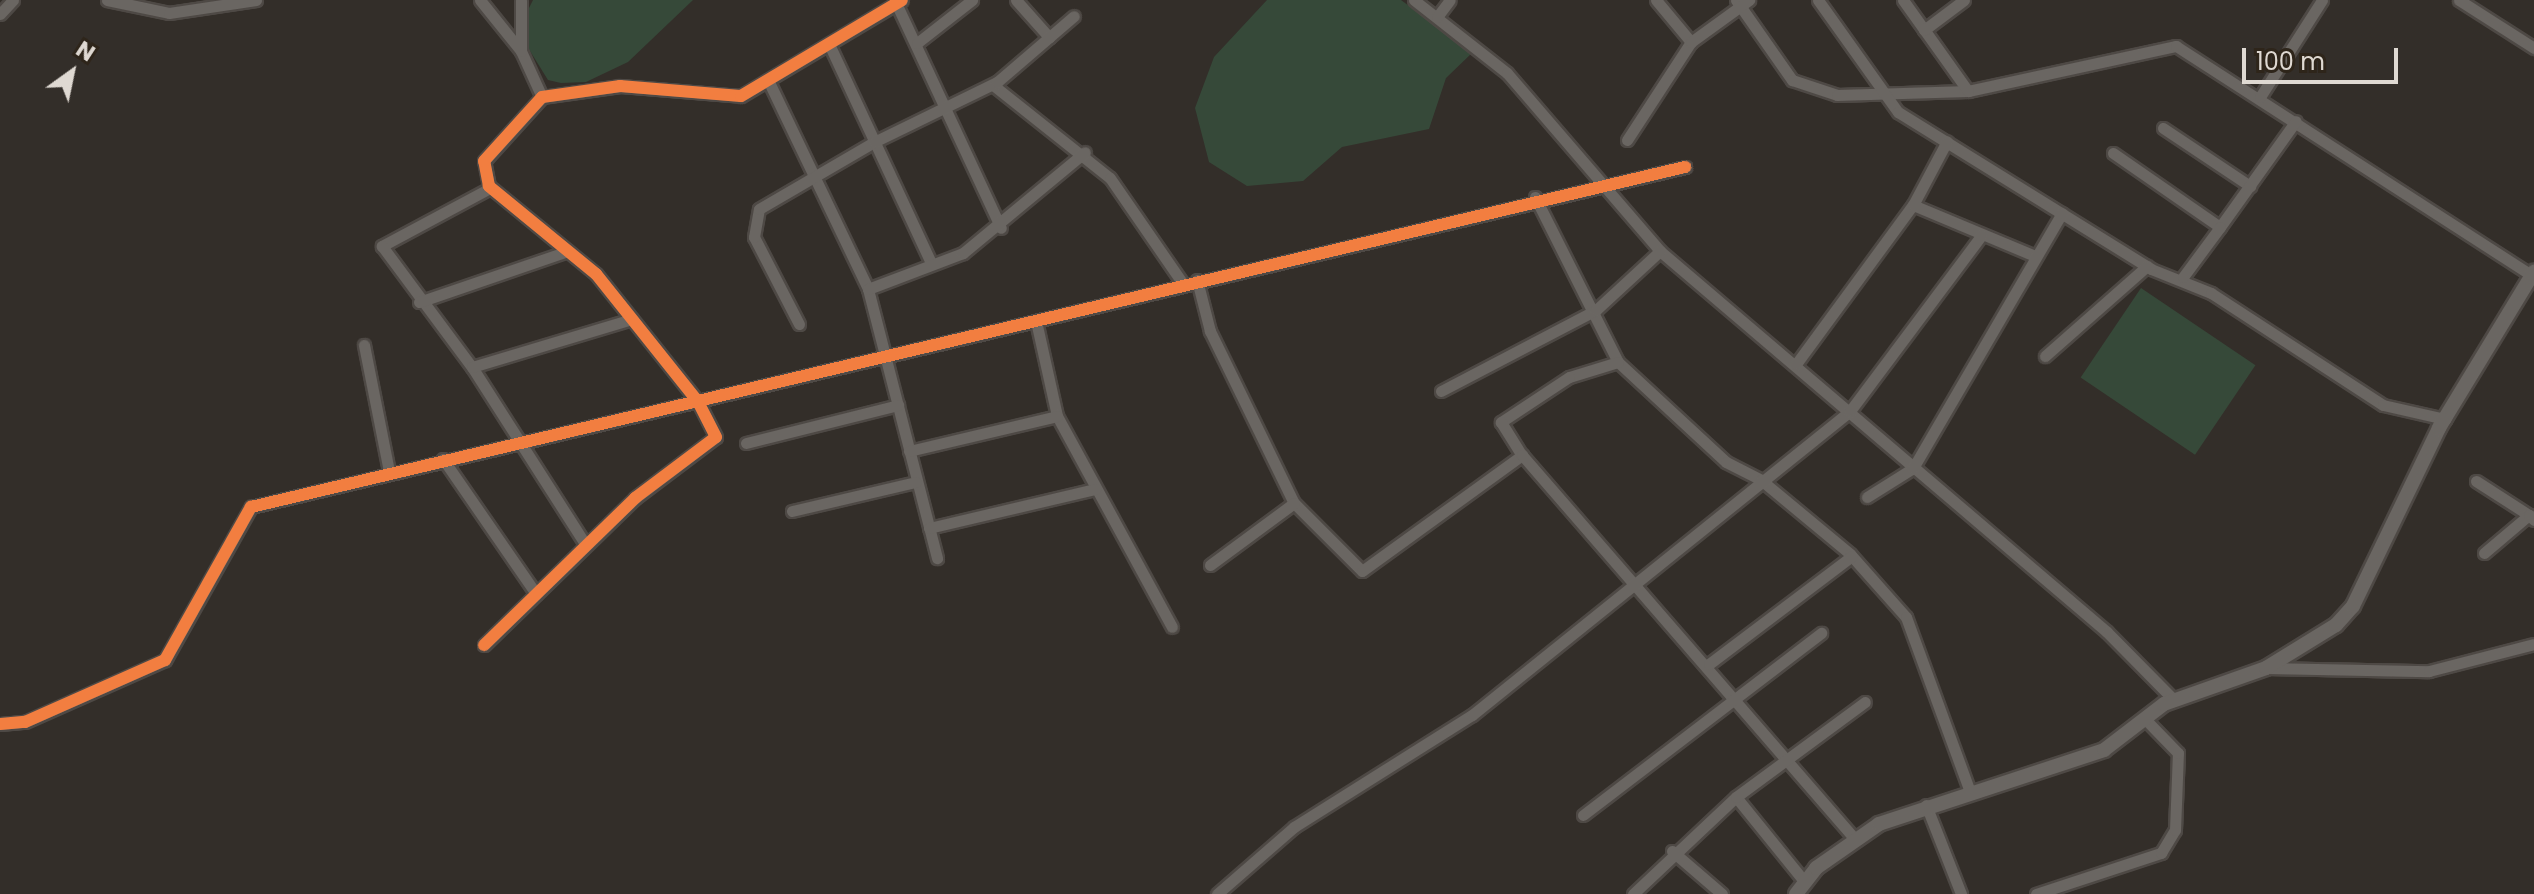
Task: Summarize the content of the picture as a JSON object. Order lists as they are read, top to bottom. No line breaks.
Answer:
{"scale_bar":"100 m","north":"top right"}
